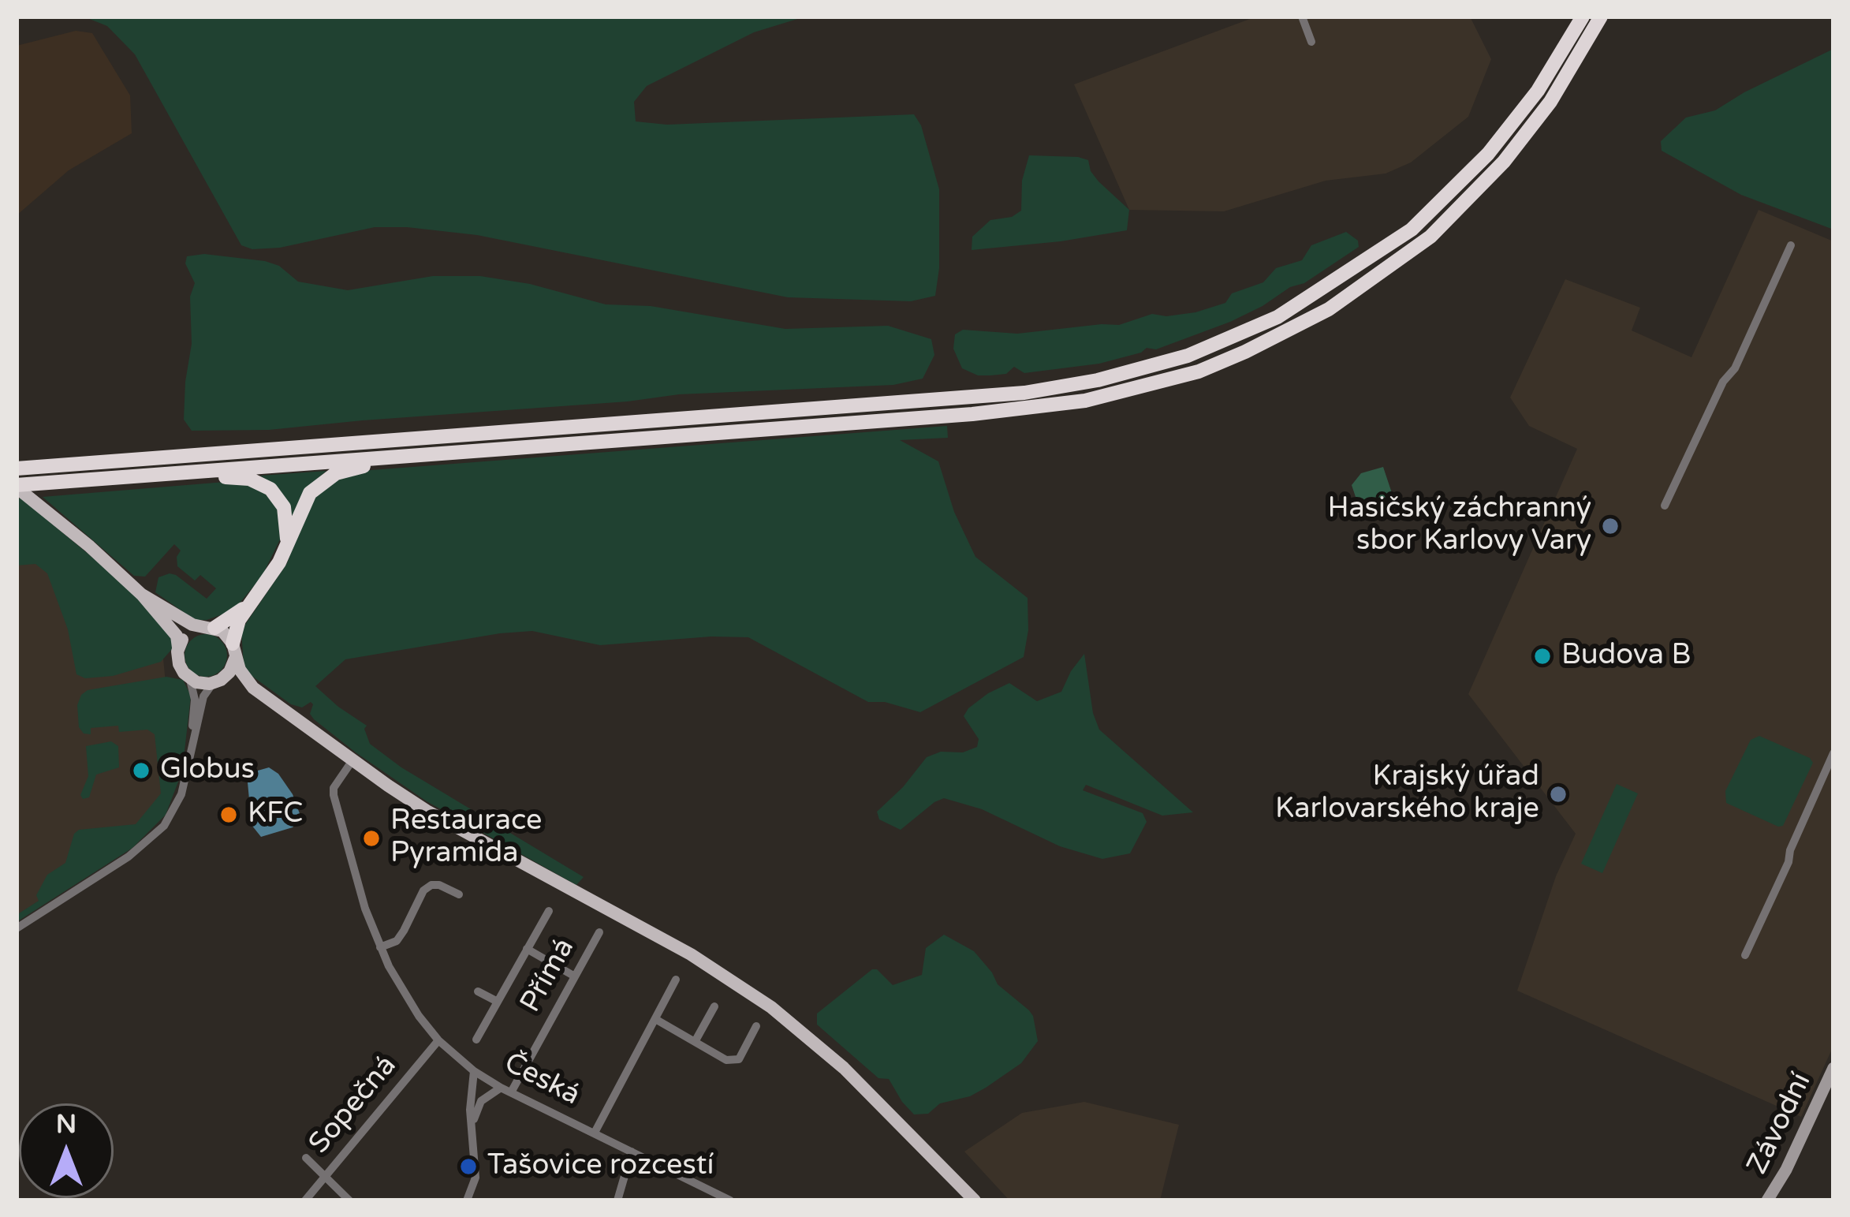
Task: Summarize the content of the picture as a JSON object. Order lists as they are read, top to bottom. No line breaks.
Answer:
{"streets":{"street":["Přímá","Česká","Sopečná","Závodní"]},"crossings":[["Přímá","Česká"],["Česká","Sopečná"]],"places":["Hasičský záchranný sbor Karlovy Vary","Budova B","Globus","Krajský úřad Karlovarského kraje","KFC","Restaurace Pyramida","Tašovice rozcestí"],"north":"top"}
